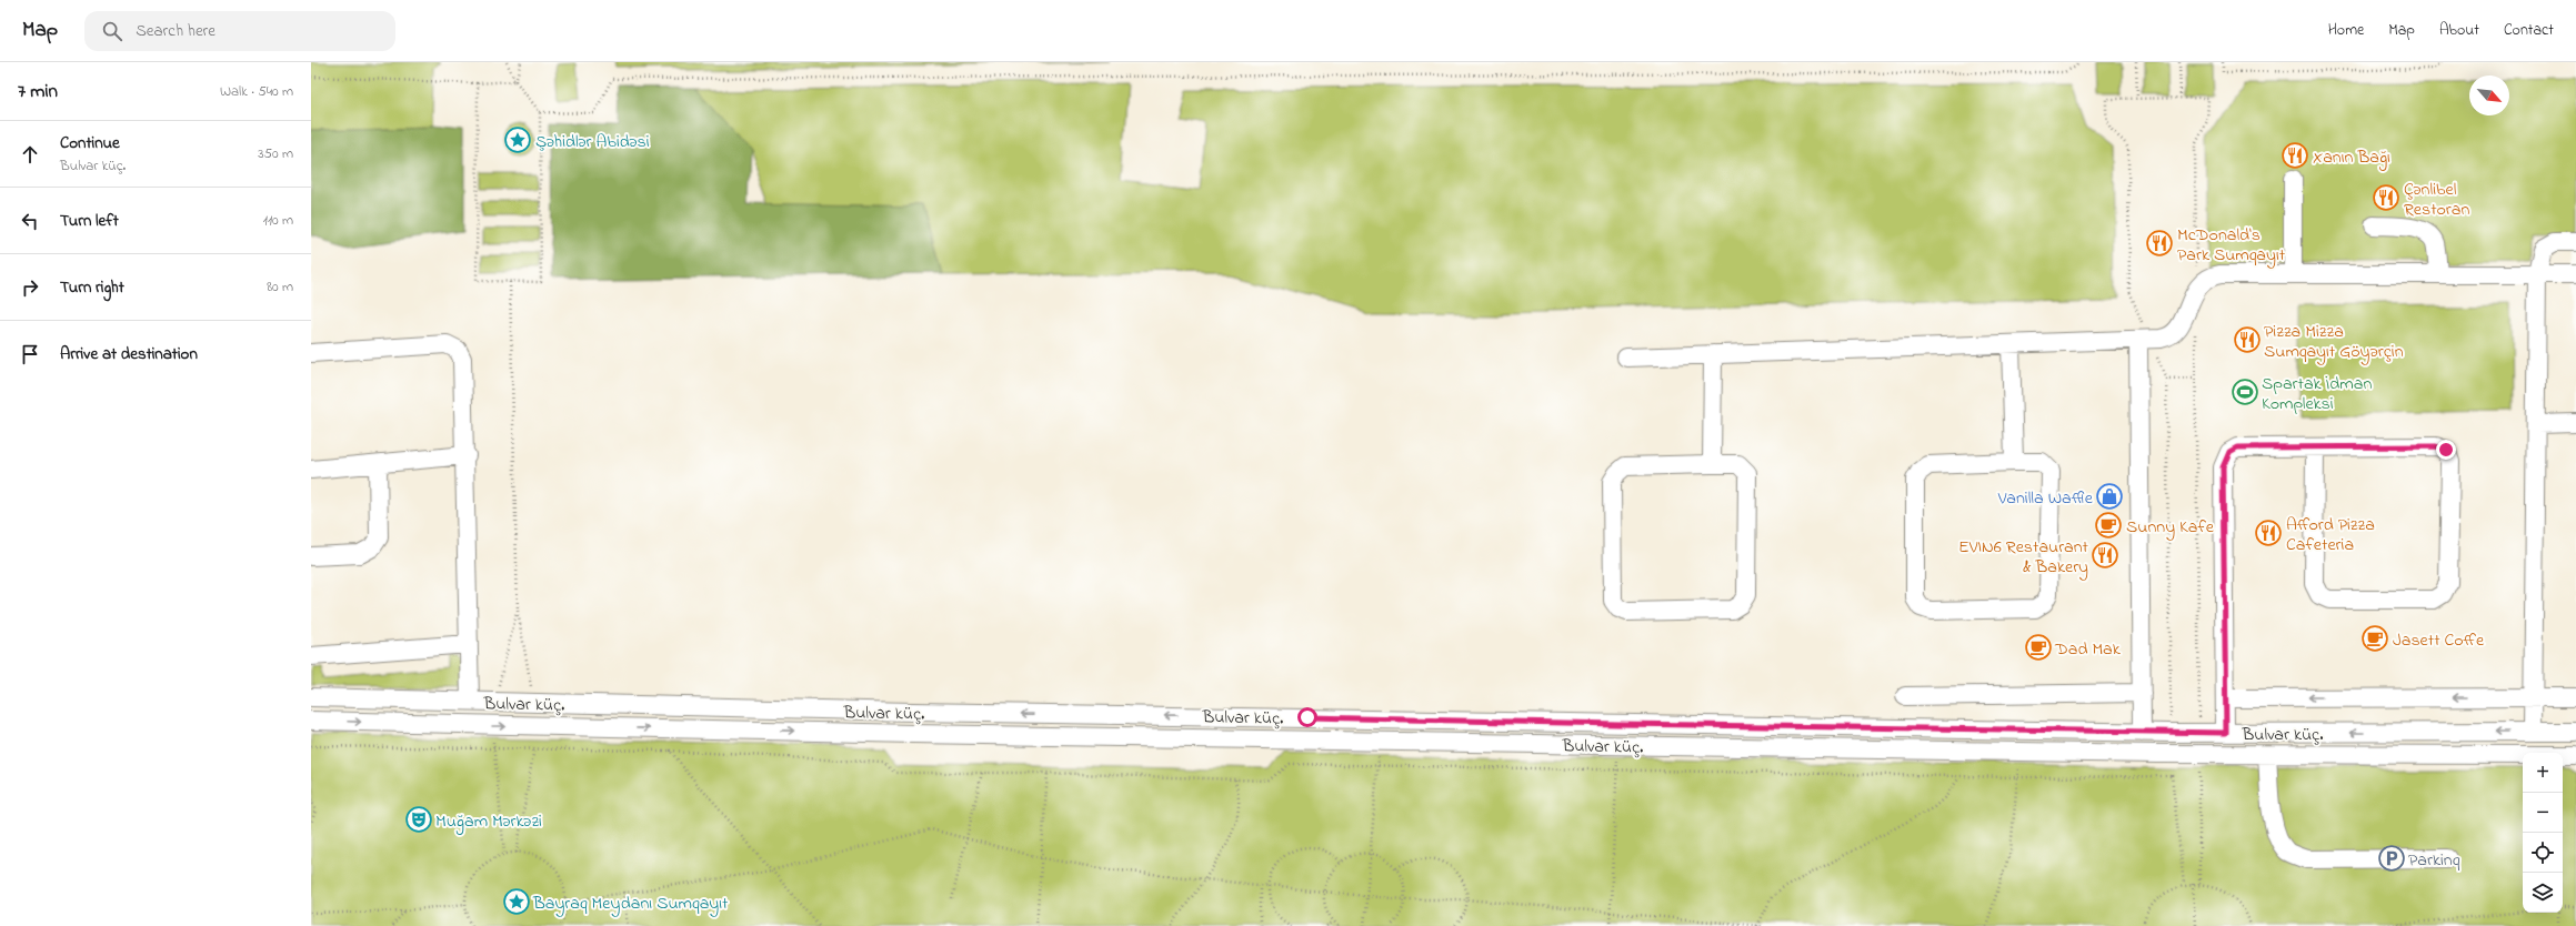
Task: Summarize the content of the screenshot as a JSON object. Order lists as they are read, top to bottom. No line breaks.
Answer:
{"streets":{"street":["Bulvar küç."]},"places":{"place":["Şəhidlər Abidəsi","Bayraq Meydanı Sumqayıt"],"restaurant":["Xanın Bağı","Çənlibel Restoran","McDonald's Park Sumqayıt","Pizza Mizza Sumqayıt Göyərçin","Afford Pizza Cafeteria","EVIN6 Restaurant & Bakery"],"sports":["Spartak İdman Kompleksi"],"shop":["Vanilla Waffle"],"cafe":["Sunny Kafe","Jasett Coffe","Dad Mak"],"theatre":["Muğam Mərkəzi"],"parking":["Parkinq"]},"north":"bottom right","page":{"header":"Map","search":"Search here","nav":["Home","Map","About","Contact"],"heading":["7 min","Walk · 540 m"],"list":[["Continue","Bulvar küç.","350 m"],["Turn left","110 m"],["Turn right","80 m"],"Arrive at destination"],"map_buttons":["+","−"]}}
